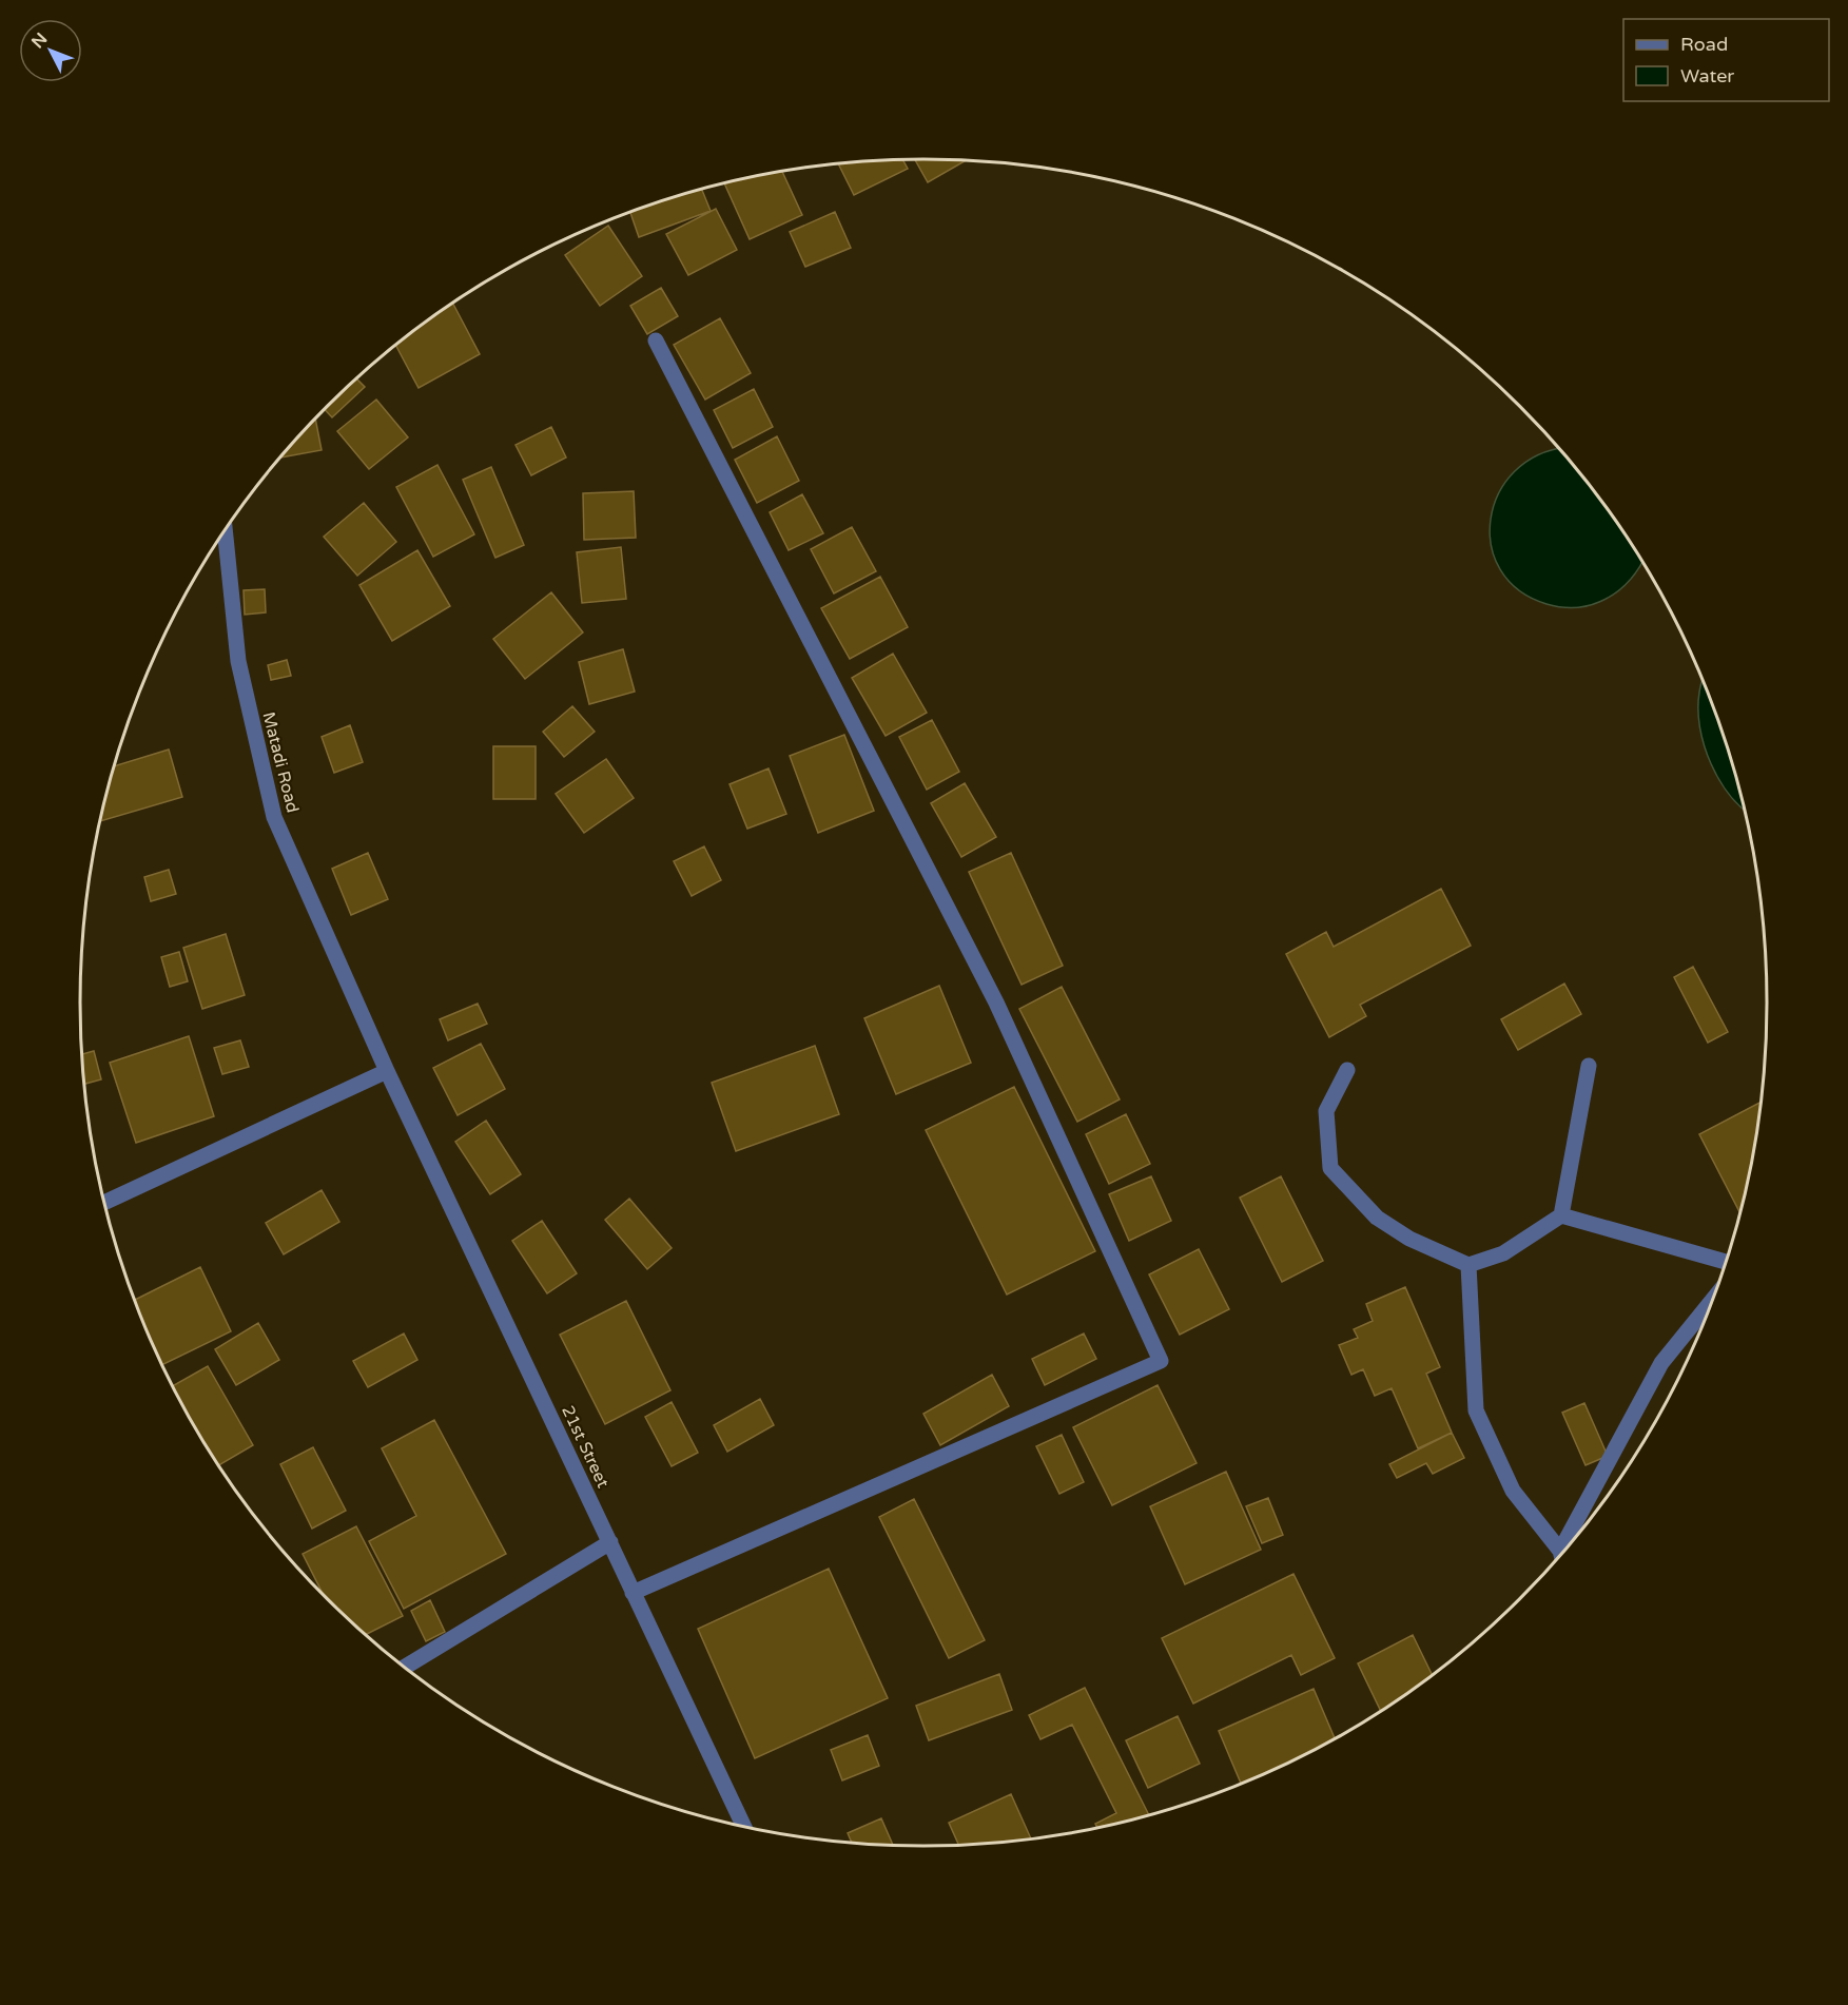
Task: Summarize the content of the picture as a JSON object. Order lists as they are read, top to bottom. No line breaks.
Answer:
{"streets":{"street":["Matadi Road","21st Street"]},"crossings":[["Matadi Road","21st Street"]],"legend":["Road","Water"],"north":"top left"}
